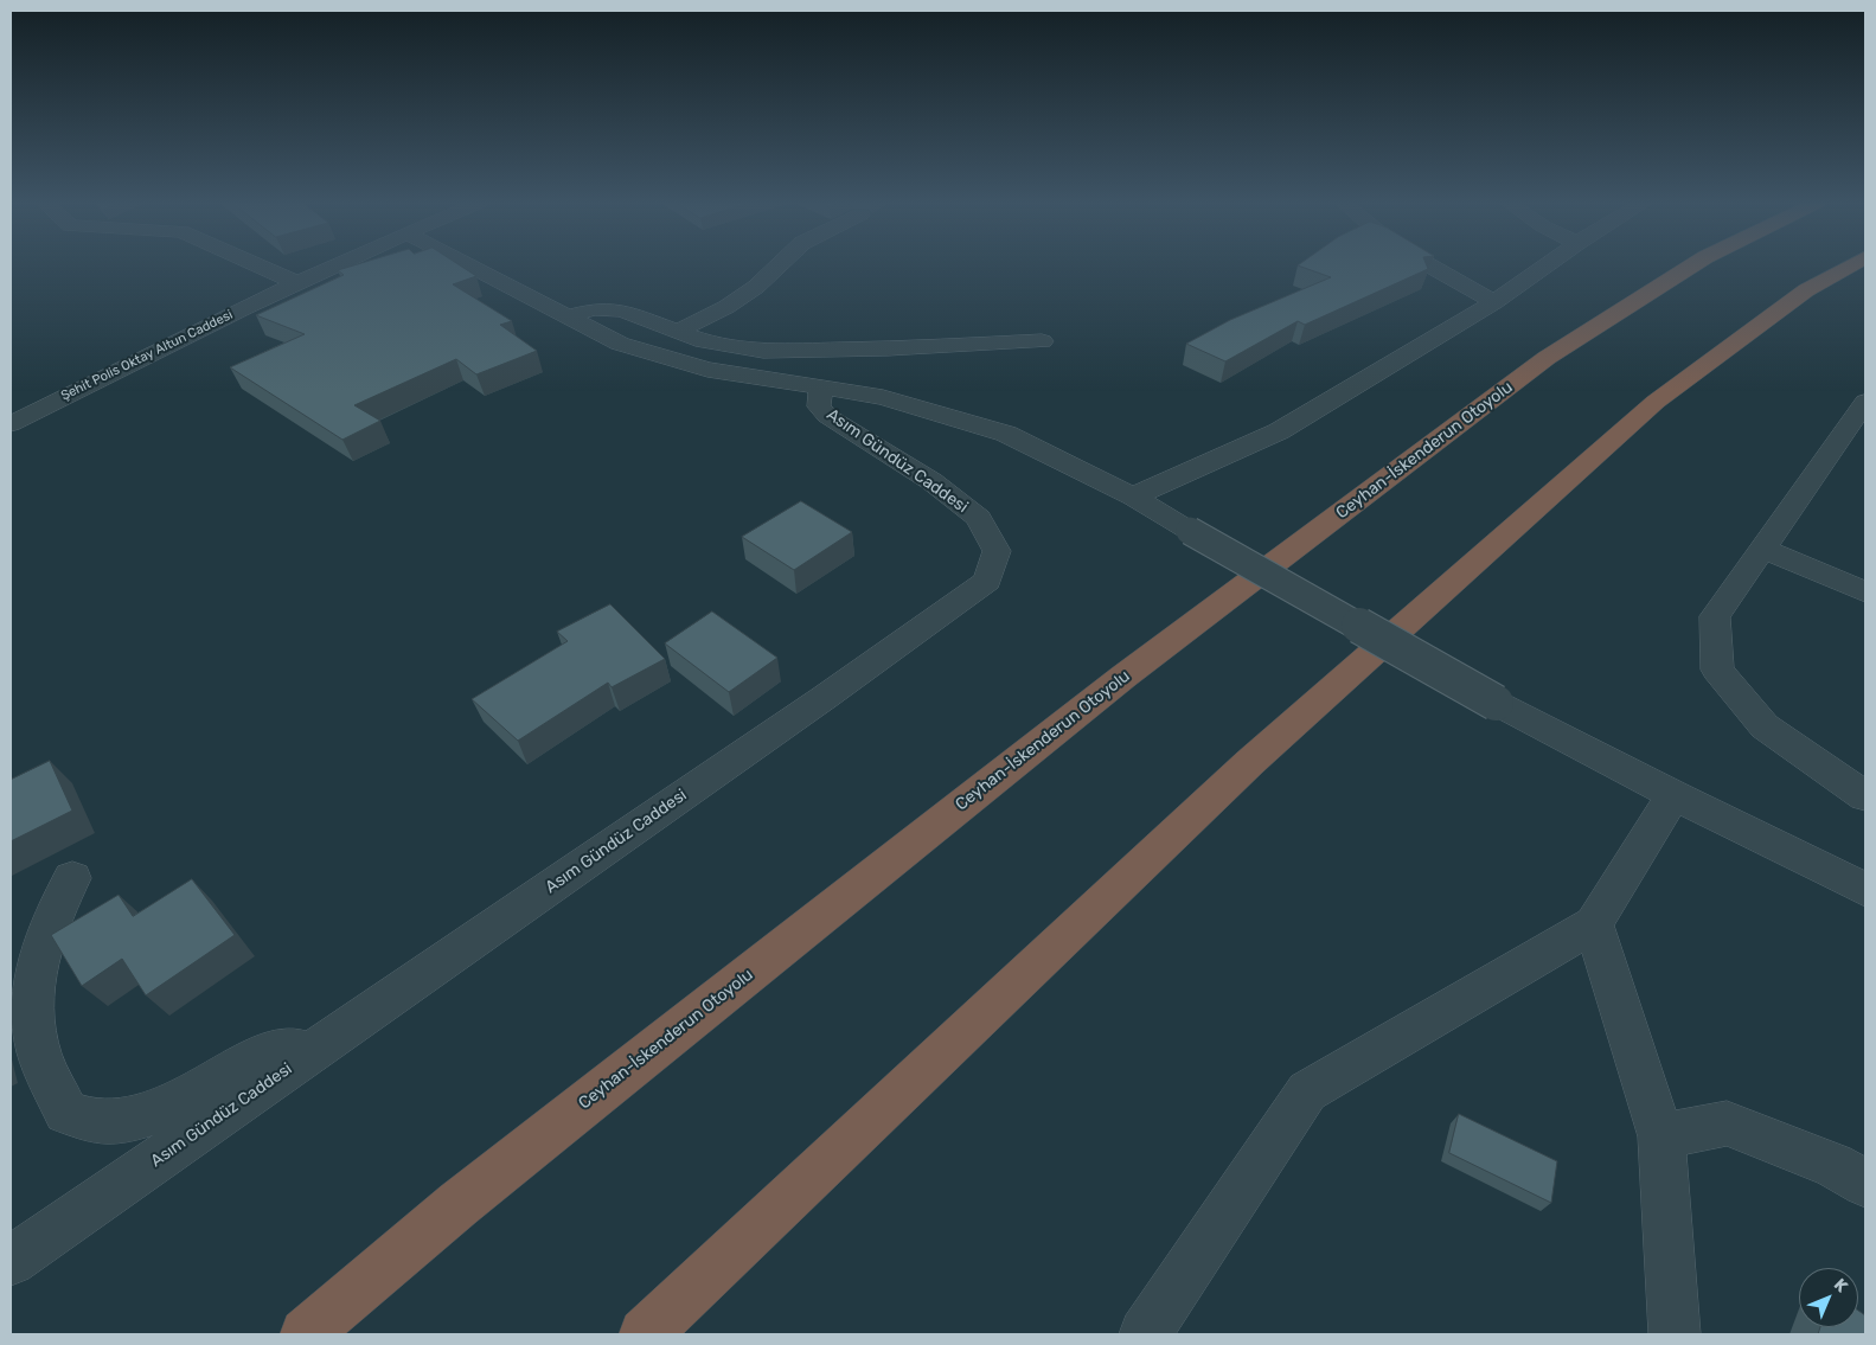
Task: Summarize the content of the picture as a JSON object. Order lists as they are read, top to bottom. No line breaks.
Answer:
{"streets":{"highway":["Ceyhan-İskenderun Otoyolu"],"street":["Şehit Polis Oktay Altun Caddesi","Asım Gündüz Caddesi"]},"north":"top right"}
